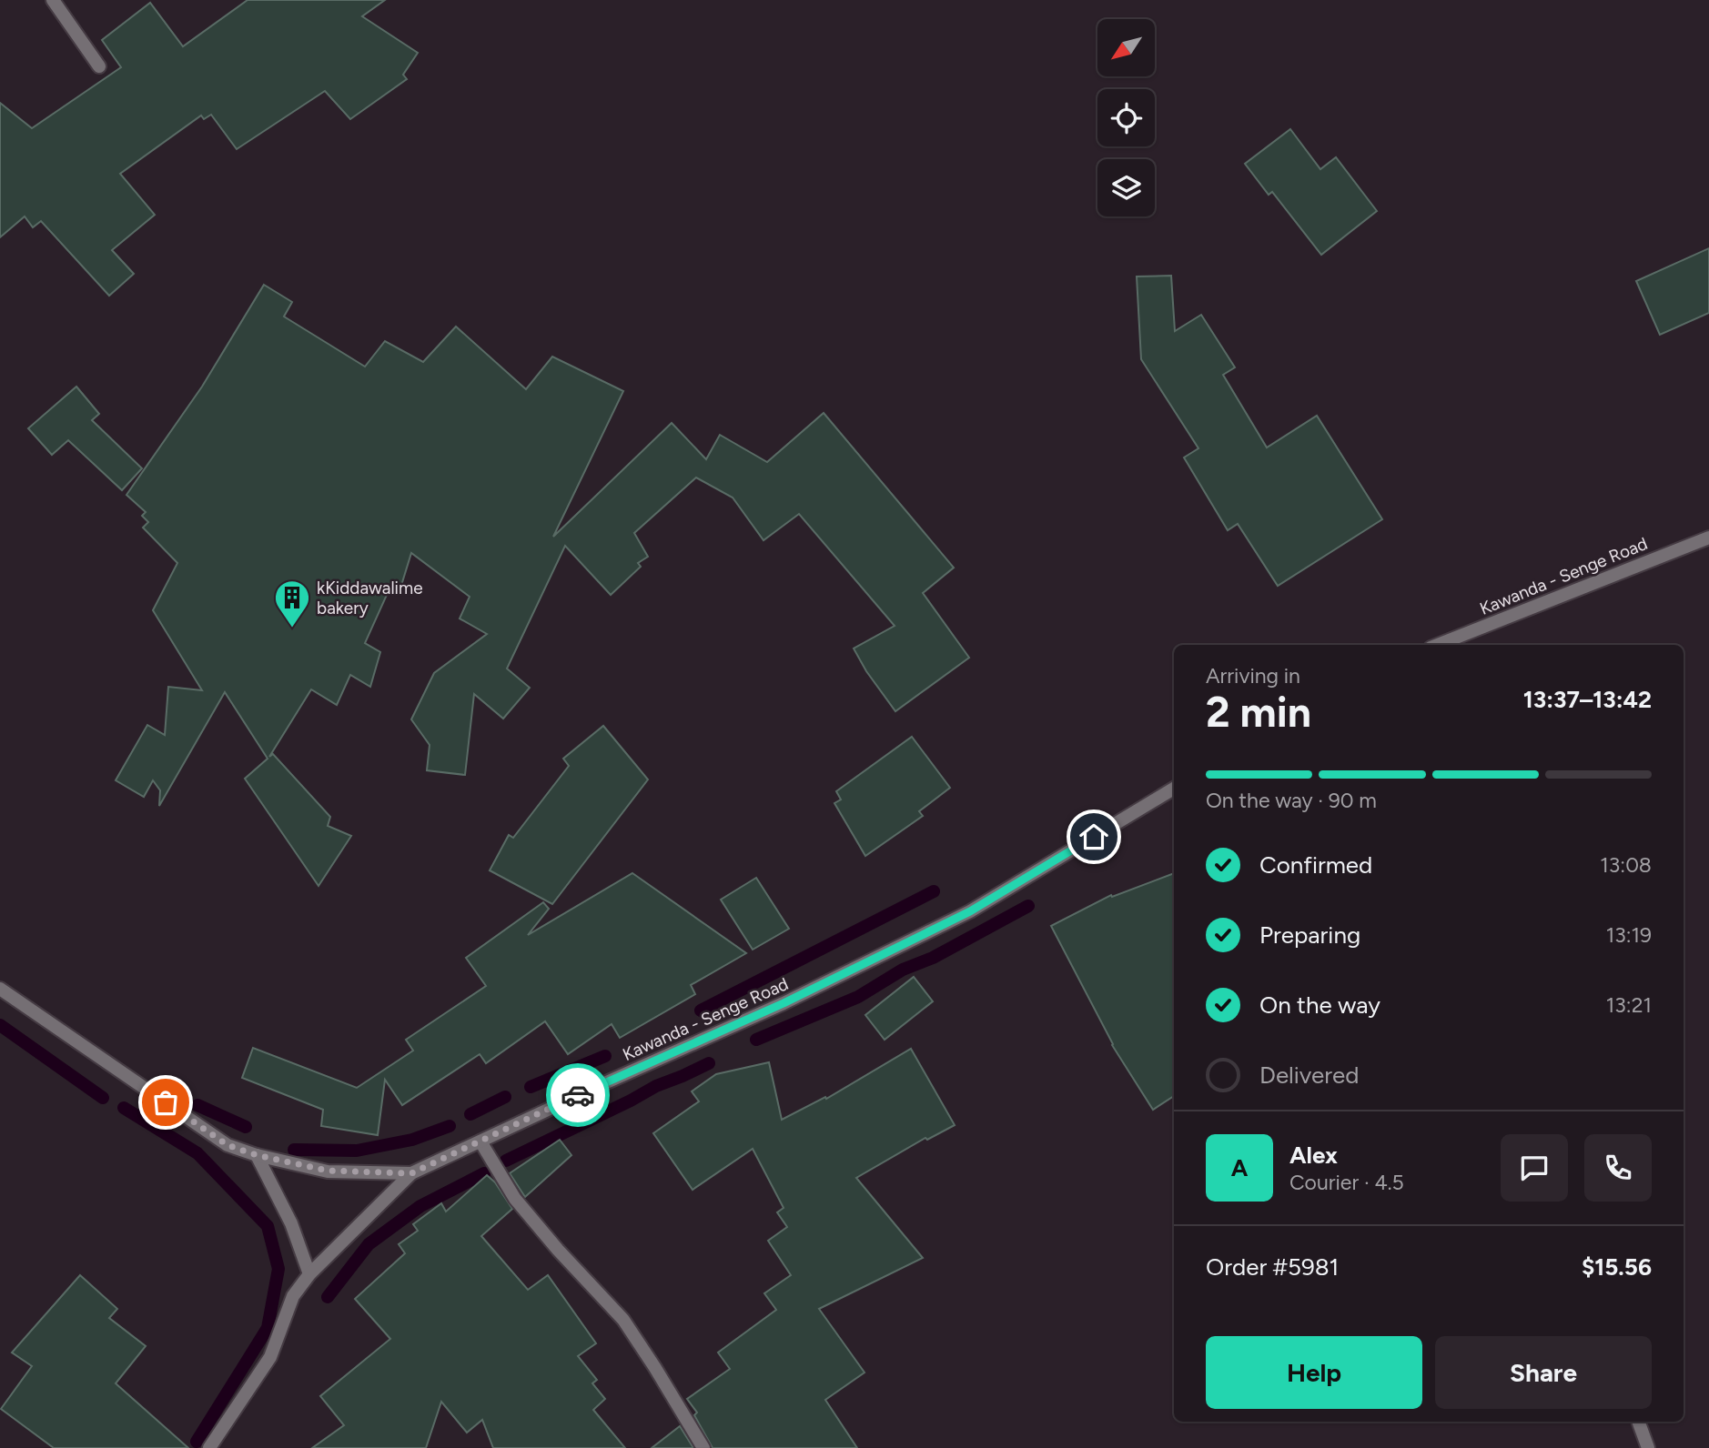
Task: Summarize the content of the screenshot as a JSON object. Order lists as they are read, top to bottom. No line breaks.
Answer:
{"streets":{"street":["Kawanda - Senge Road"]},"places":{"building":["kKiddawalime bakery"]},"north":"bottom left","page":{"heading":["2 min","Arriving in","13:37–13:42"],"panel":["Alex","Courier · 4.5","Order #5981","$15.56"],"bar":"On the way · 90 m","list":[["Confirmed","13:08"],["Preparing","13:19"],["On the way","13:21"],"Delivered"],"round":"A","buttons":["Help","Share"]}}
